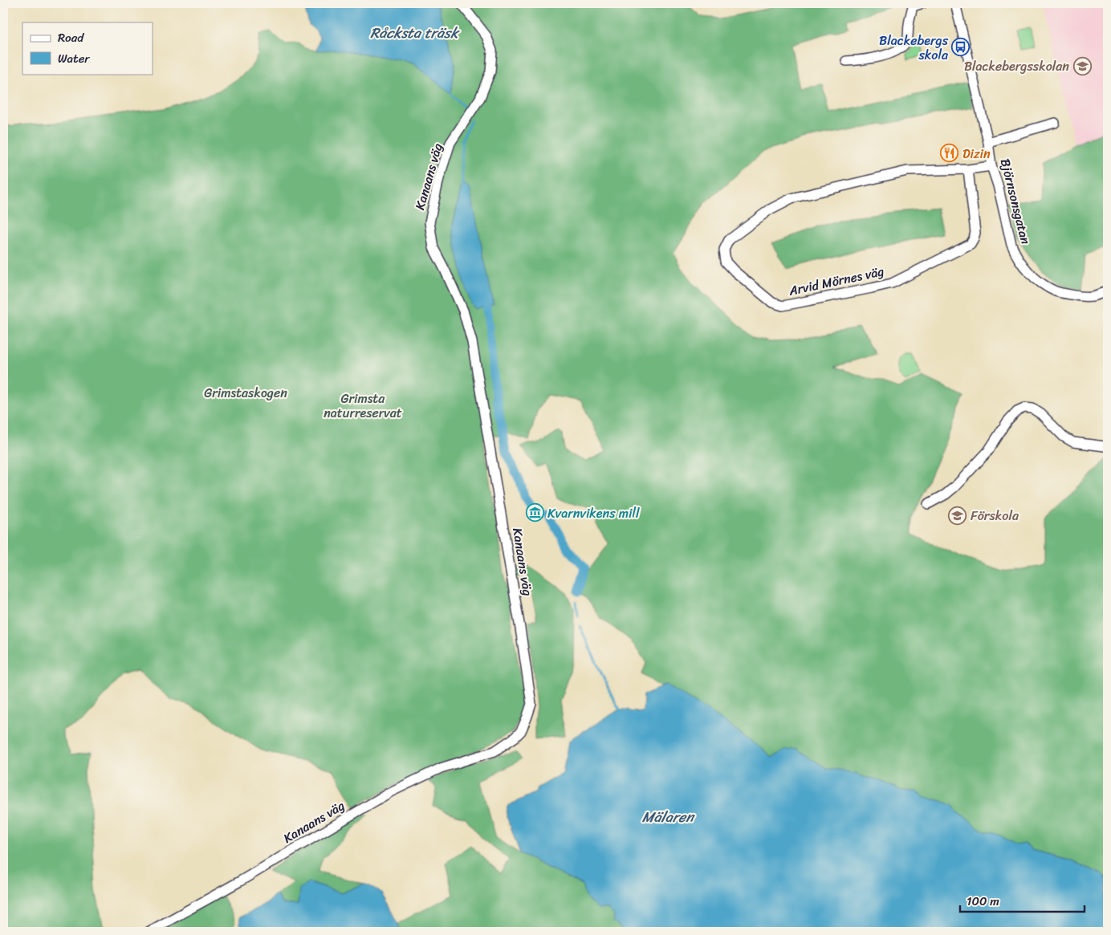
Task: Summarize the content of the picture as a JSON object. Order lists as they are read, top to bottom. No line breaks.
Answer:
{"streets":{"street":["Kanaans väg","Björnsonsgatan","Arvid Mörnes väg"]},"crossings":[["Björnsonsgatan","Arvid Mörnes väg"]],"water":["Råcksta träsk","Mälaren"],"parks":["Grimstaskogen","Grimsta naturreservat"],"places":{"bus stop":["Blackebergs skola"],"school or university":["Blackebergsskolan","Förskola"],"restaurant":["Dizin"],"museum":["Kvarnvikens mill"]},"legend":["Road","Water"],"scale_bar":"100 m"}
